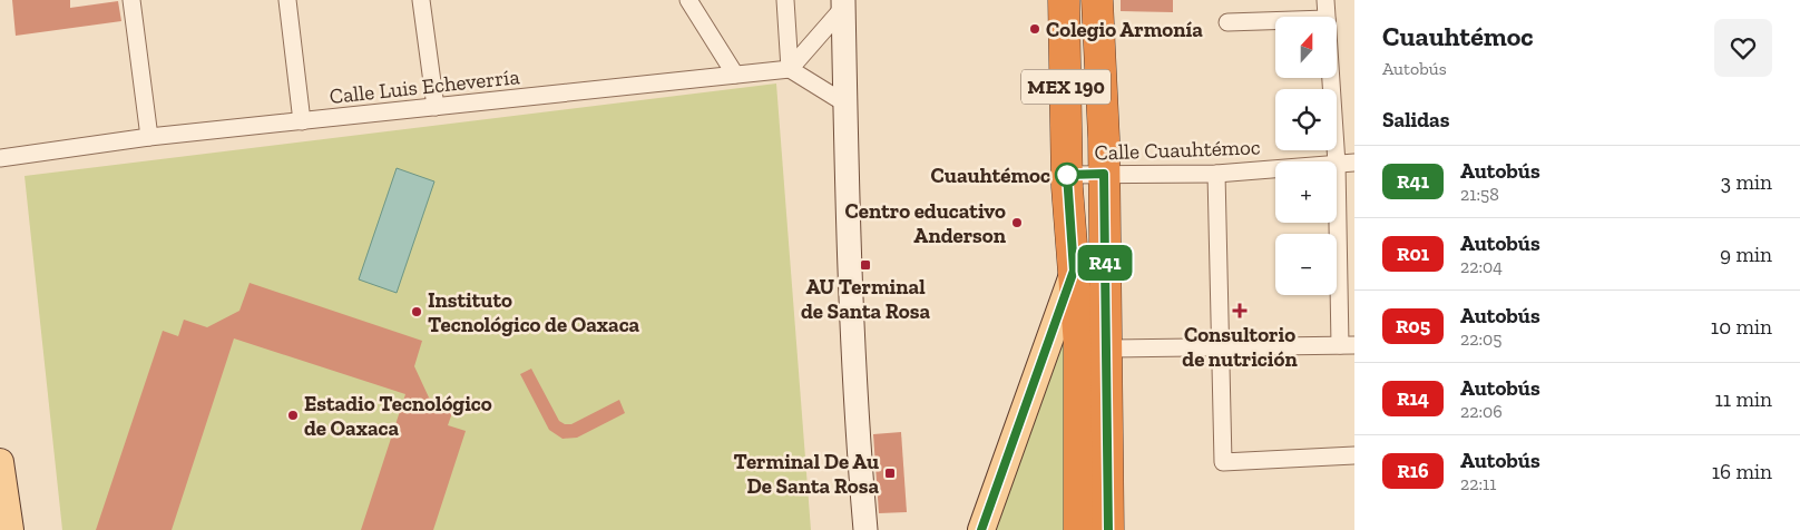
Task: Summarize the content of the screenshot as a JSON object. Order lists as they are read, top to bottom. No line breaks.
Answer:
{"streets":{"highway":["MEX 190"],"street":["Calle Luis Echeverría","Calle Cuauhtémoc"]},"crossings":[["MEX 190","Calle Cuauhtémoc"]],"places":{"other":["Colegio Armonía","Cuauhtémoc","Centro educativo Anderson","Instituto Tecnológico de Oaxaca","Estadio Tecnológico de Oaxaca"],"transit":["AU Terminal de Santa Rosa","Terminal De Au De Santa Rosa"],"health":["Consultorio de nutrición"]},"lines":["bus line R41"],"north":"top","page":{"on_map":"R41","heading":[["Cuauhtémoc","Autobús"],"Salidas"],"map_buttons":["+","−"],"list":[{"mark":"R41","name":"Autobús","note":"21:58","value":"3 min"},{"mark":"R01","name":"Autobús","note":"22:04","value":"9 min"},{"mark":"R05","name":"Autobús","note":"22:05","value":"10 min"},{"mark":"R14","name":"Autobús","note":"22:06","value":"11 min"},{"mark":"R16","name":"Autobús","note":"22:11","value":"16 min"}]}}
